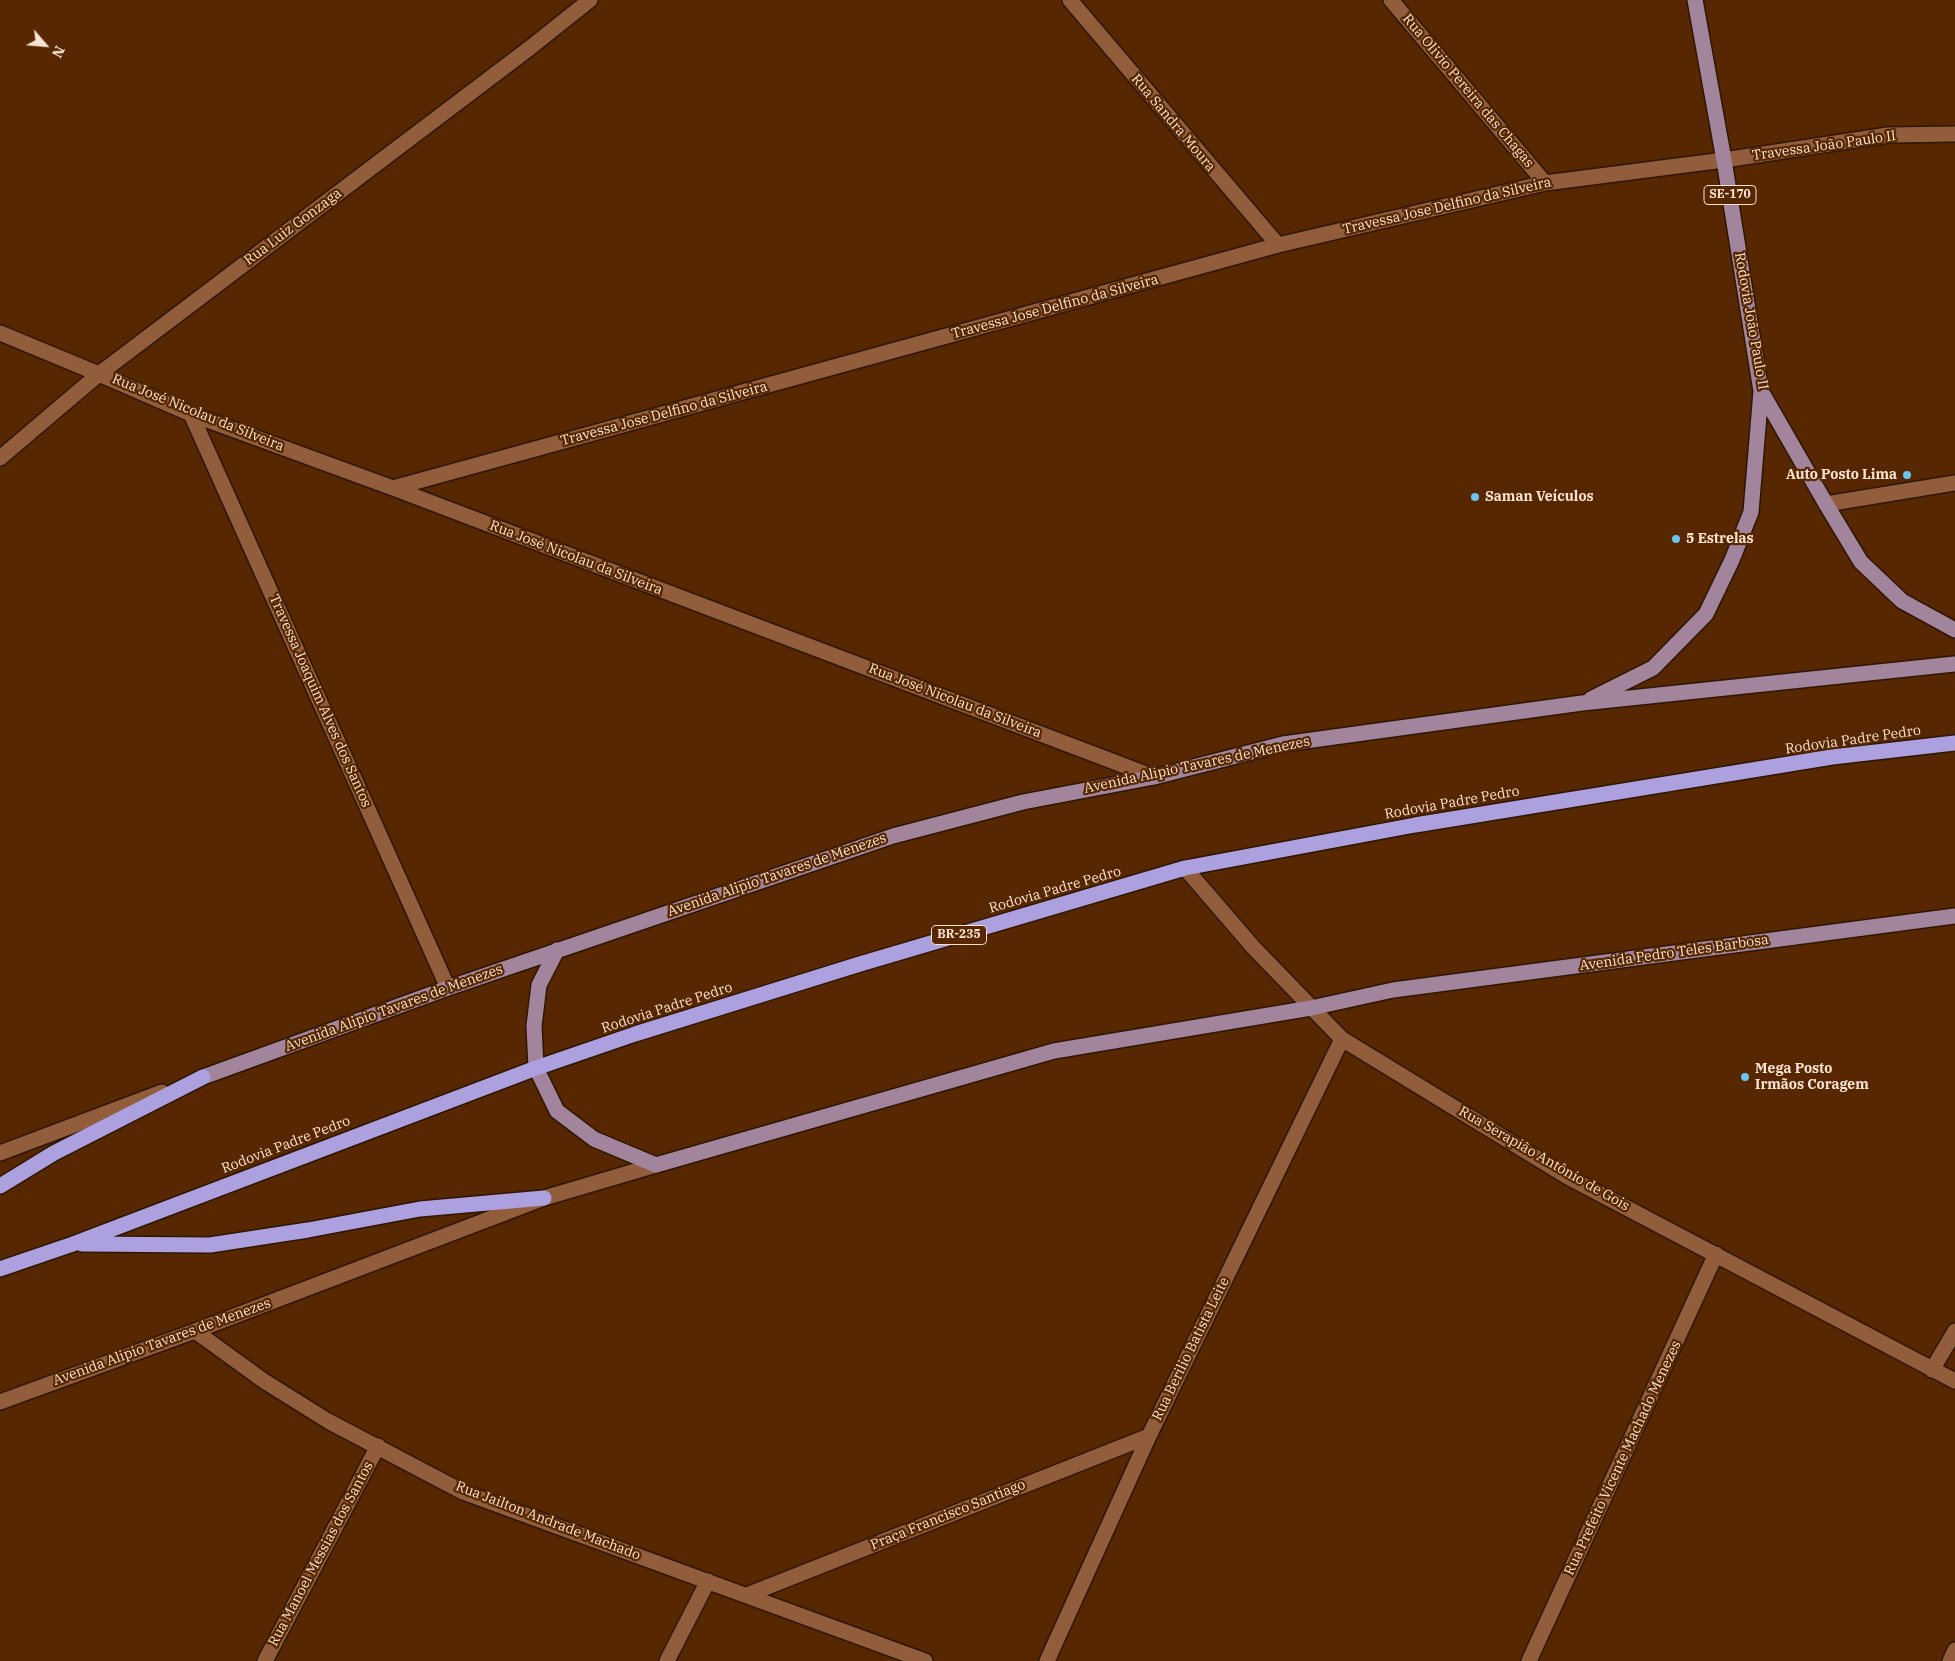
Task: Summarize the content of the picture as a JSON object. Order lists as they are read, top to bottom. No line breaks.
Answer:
{"streets":{"highway":["Rodovia Padre Pedro","BR-235"],"main road":["SE-170","Rodovia João Paulo II","Avenida Alipio Tavares de Menezes","Avenida Pedro Teles Barbosa"],"street":["Rua Olivio Pereira das Chagas","Rua Sandra Moura","Travessa João Paulo II","Travessa Jose Delfino da Silveira","Rua Luiz Gonzaga","Rua José Nicolau da Silveira","Travessa Joaquim Alves dos Santos","Rua Serapião Antônio de Gois","Rua Berilio Batista Leite","Rua Prefeito Vicente Machado Menezes","Praça Francisco Santiago","Rua Jailton Andrade Machado","Rua Manoel Messias dos Santos"]},"crossings":[["Rua Olivio Pereira das Chagas","Travessa Jose Delfino da Silveira"],["Rua Sandra Moura","Travessa Jose Delfino da Silveira"],["Travessa João Paulo II","Travessa Jose Delfino da Silveira"],["Travessa João Paulo II","Rodovia João Paulo II"],["Travessa Jose Delfino da Silveira","Rodovia João Paulo II"],["Travessa Jose Delfino da Silveira","Rua José Nicolau da Silveira"],["Rua Luiz Gonzaga","Rua José Nicolau da Silveira"],["Rua José Nicolau da Silveira","Travessa Joaquim Alves dos Santos"],["Rua José Nicolau da Silveira","Avenida Alipio Tavares de Menezes"],["Travessa Joaquim Alves dos Santos","Avenida Alipio Tavares de Menezes"],["Rodovia Padre Pedro","Rua Serapião Antônio de Gois"],["Avenida Alipio Tavares de Menezes","Avenida Pedro Teles Barbosa"],["Avenida Alipio Tavares de Menezes","Rua Serapião Antônio de Gois"],["Avenida Alipio Tavares de Menezes","Rua Jailton Andrade Machado"],["Rua Serapião Antônio de Gois","Rua Berilio Batista Leite"],["Rua Serapião Antônio de Gois","Rua Prefeito Vicente Machado Menezes"],["Rua Berilio Batista Leite","Praça Francisco Santiago"],["Praça Francisco Santiago","Rua Jailton Andrade Machado"],["Rua Jailton Andrade Machado","Rua Manoel Messias dos Santos"]],"places":["Auto Posto Lima","Saman Veículos","5 Estrelas","Mega Posto Irmãos Coragem"],"north":"bottom right"}
